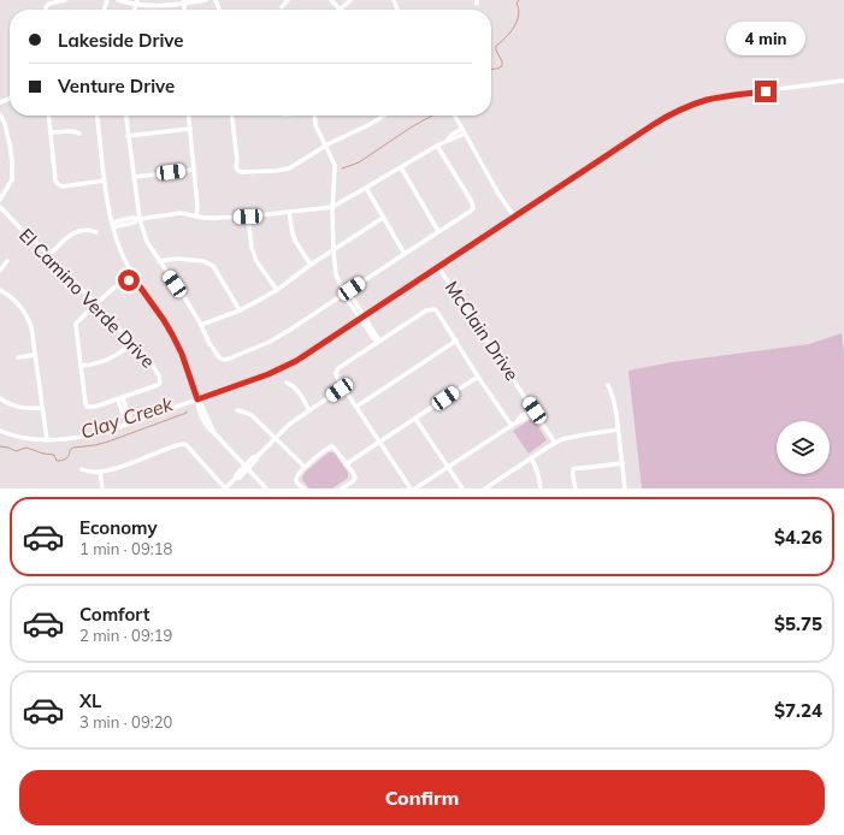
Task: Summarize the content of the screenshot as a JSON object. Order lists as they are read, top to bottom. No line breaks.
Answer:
{"streets":{"street":["El Camino Verde Drive","McClain Drive"]},"water":["Clay Creek"],"page":{"banner":["Lakeside Drive","Venture Drive"],"bubble":"4 min","list":[{"name":"Economy","note":"1 min · 09:18","value":"$4.26"},{"name":"Comfort","note":"2 min · 09:19","value":"$5.75"},{"name":"XL","note":"3 min · 09:20","value":"$7.24"}],"buttons":"Confirm"}}
